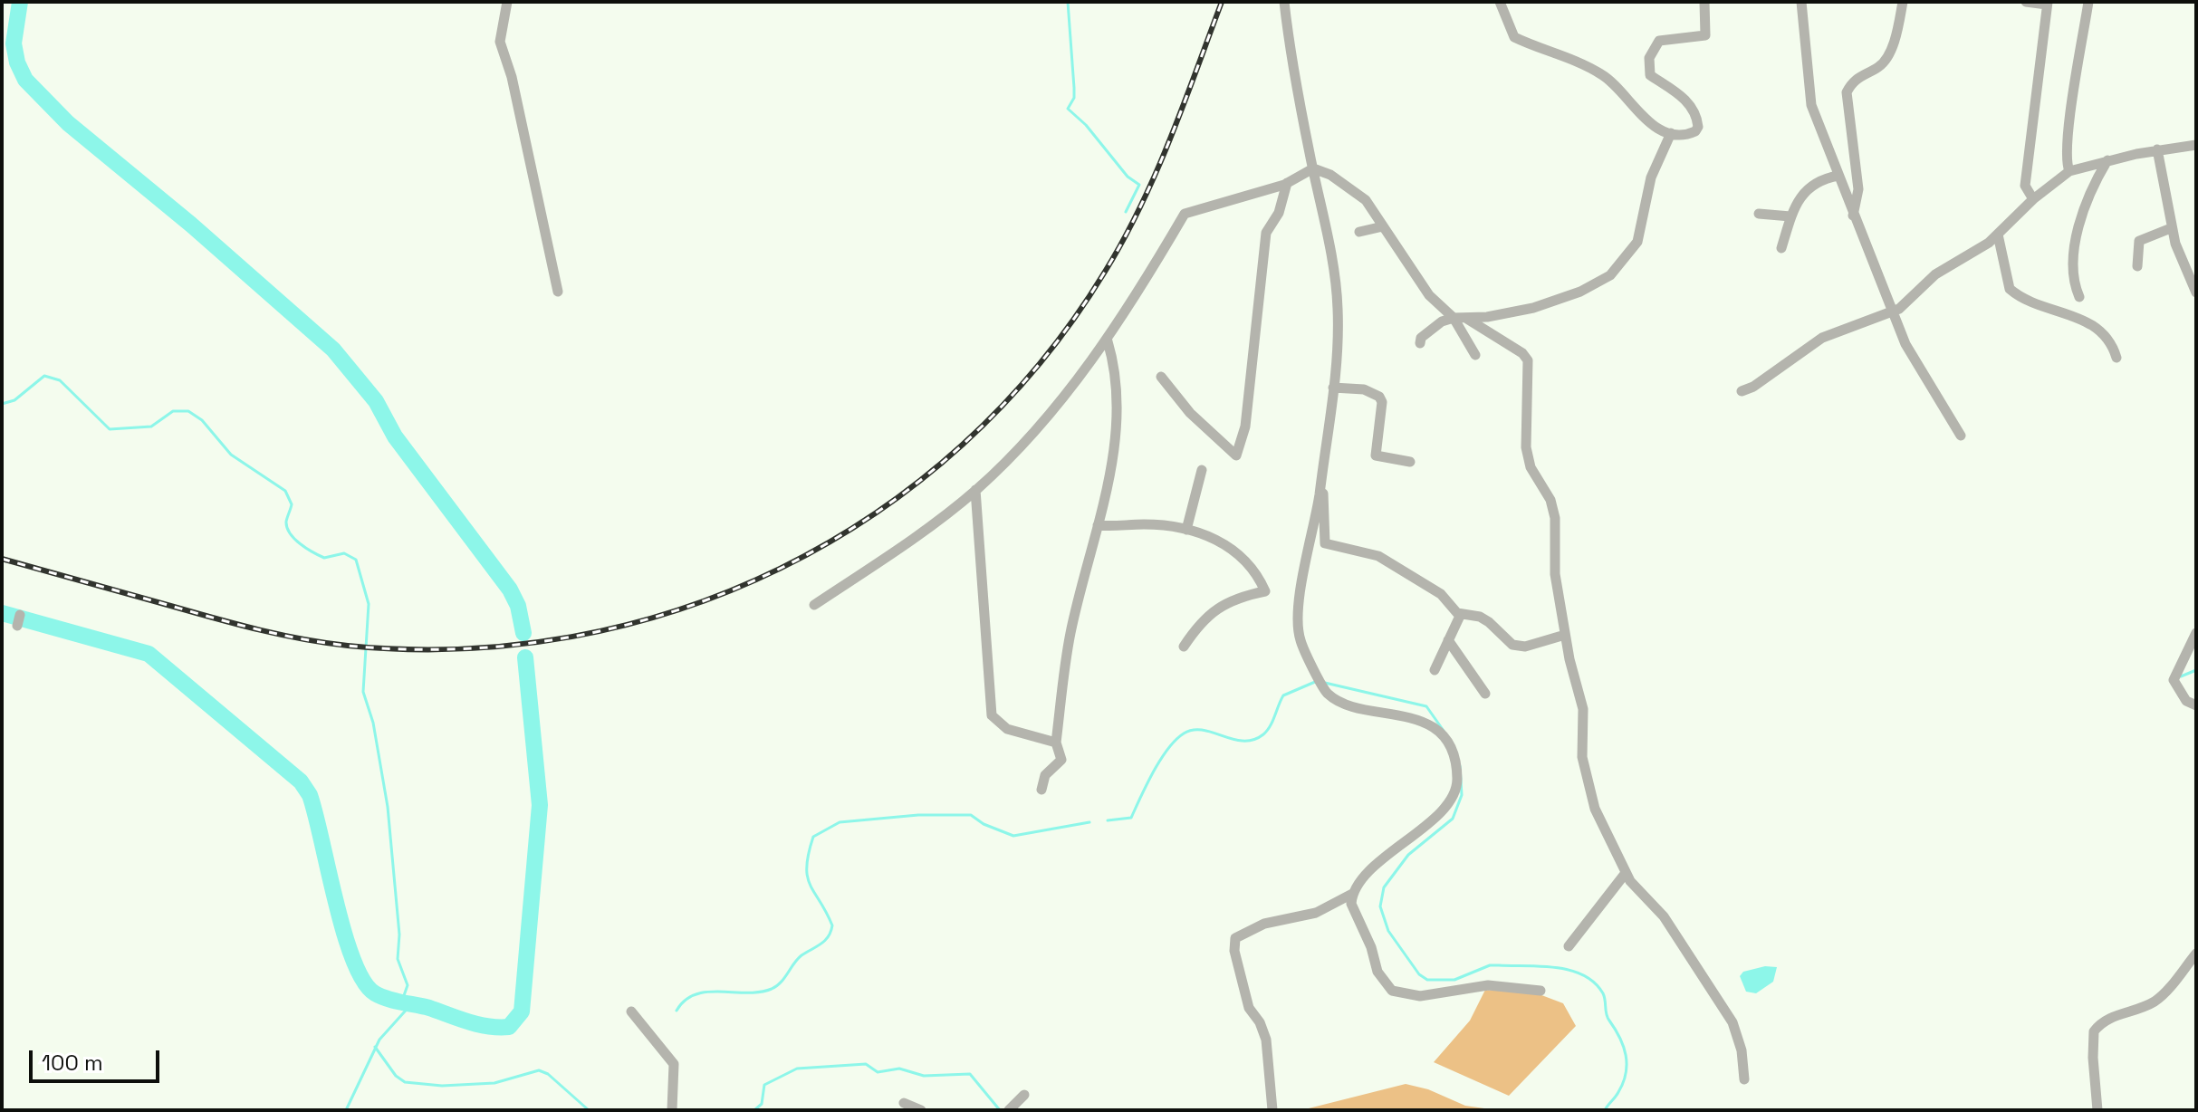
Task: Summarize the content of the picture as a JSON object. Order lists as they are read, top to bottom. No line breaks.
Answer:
{"scale_bar":"100 m"}
